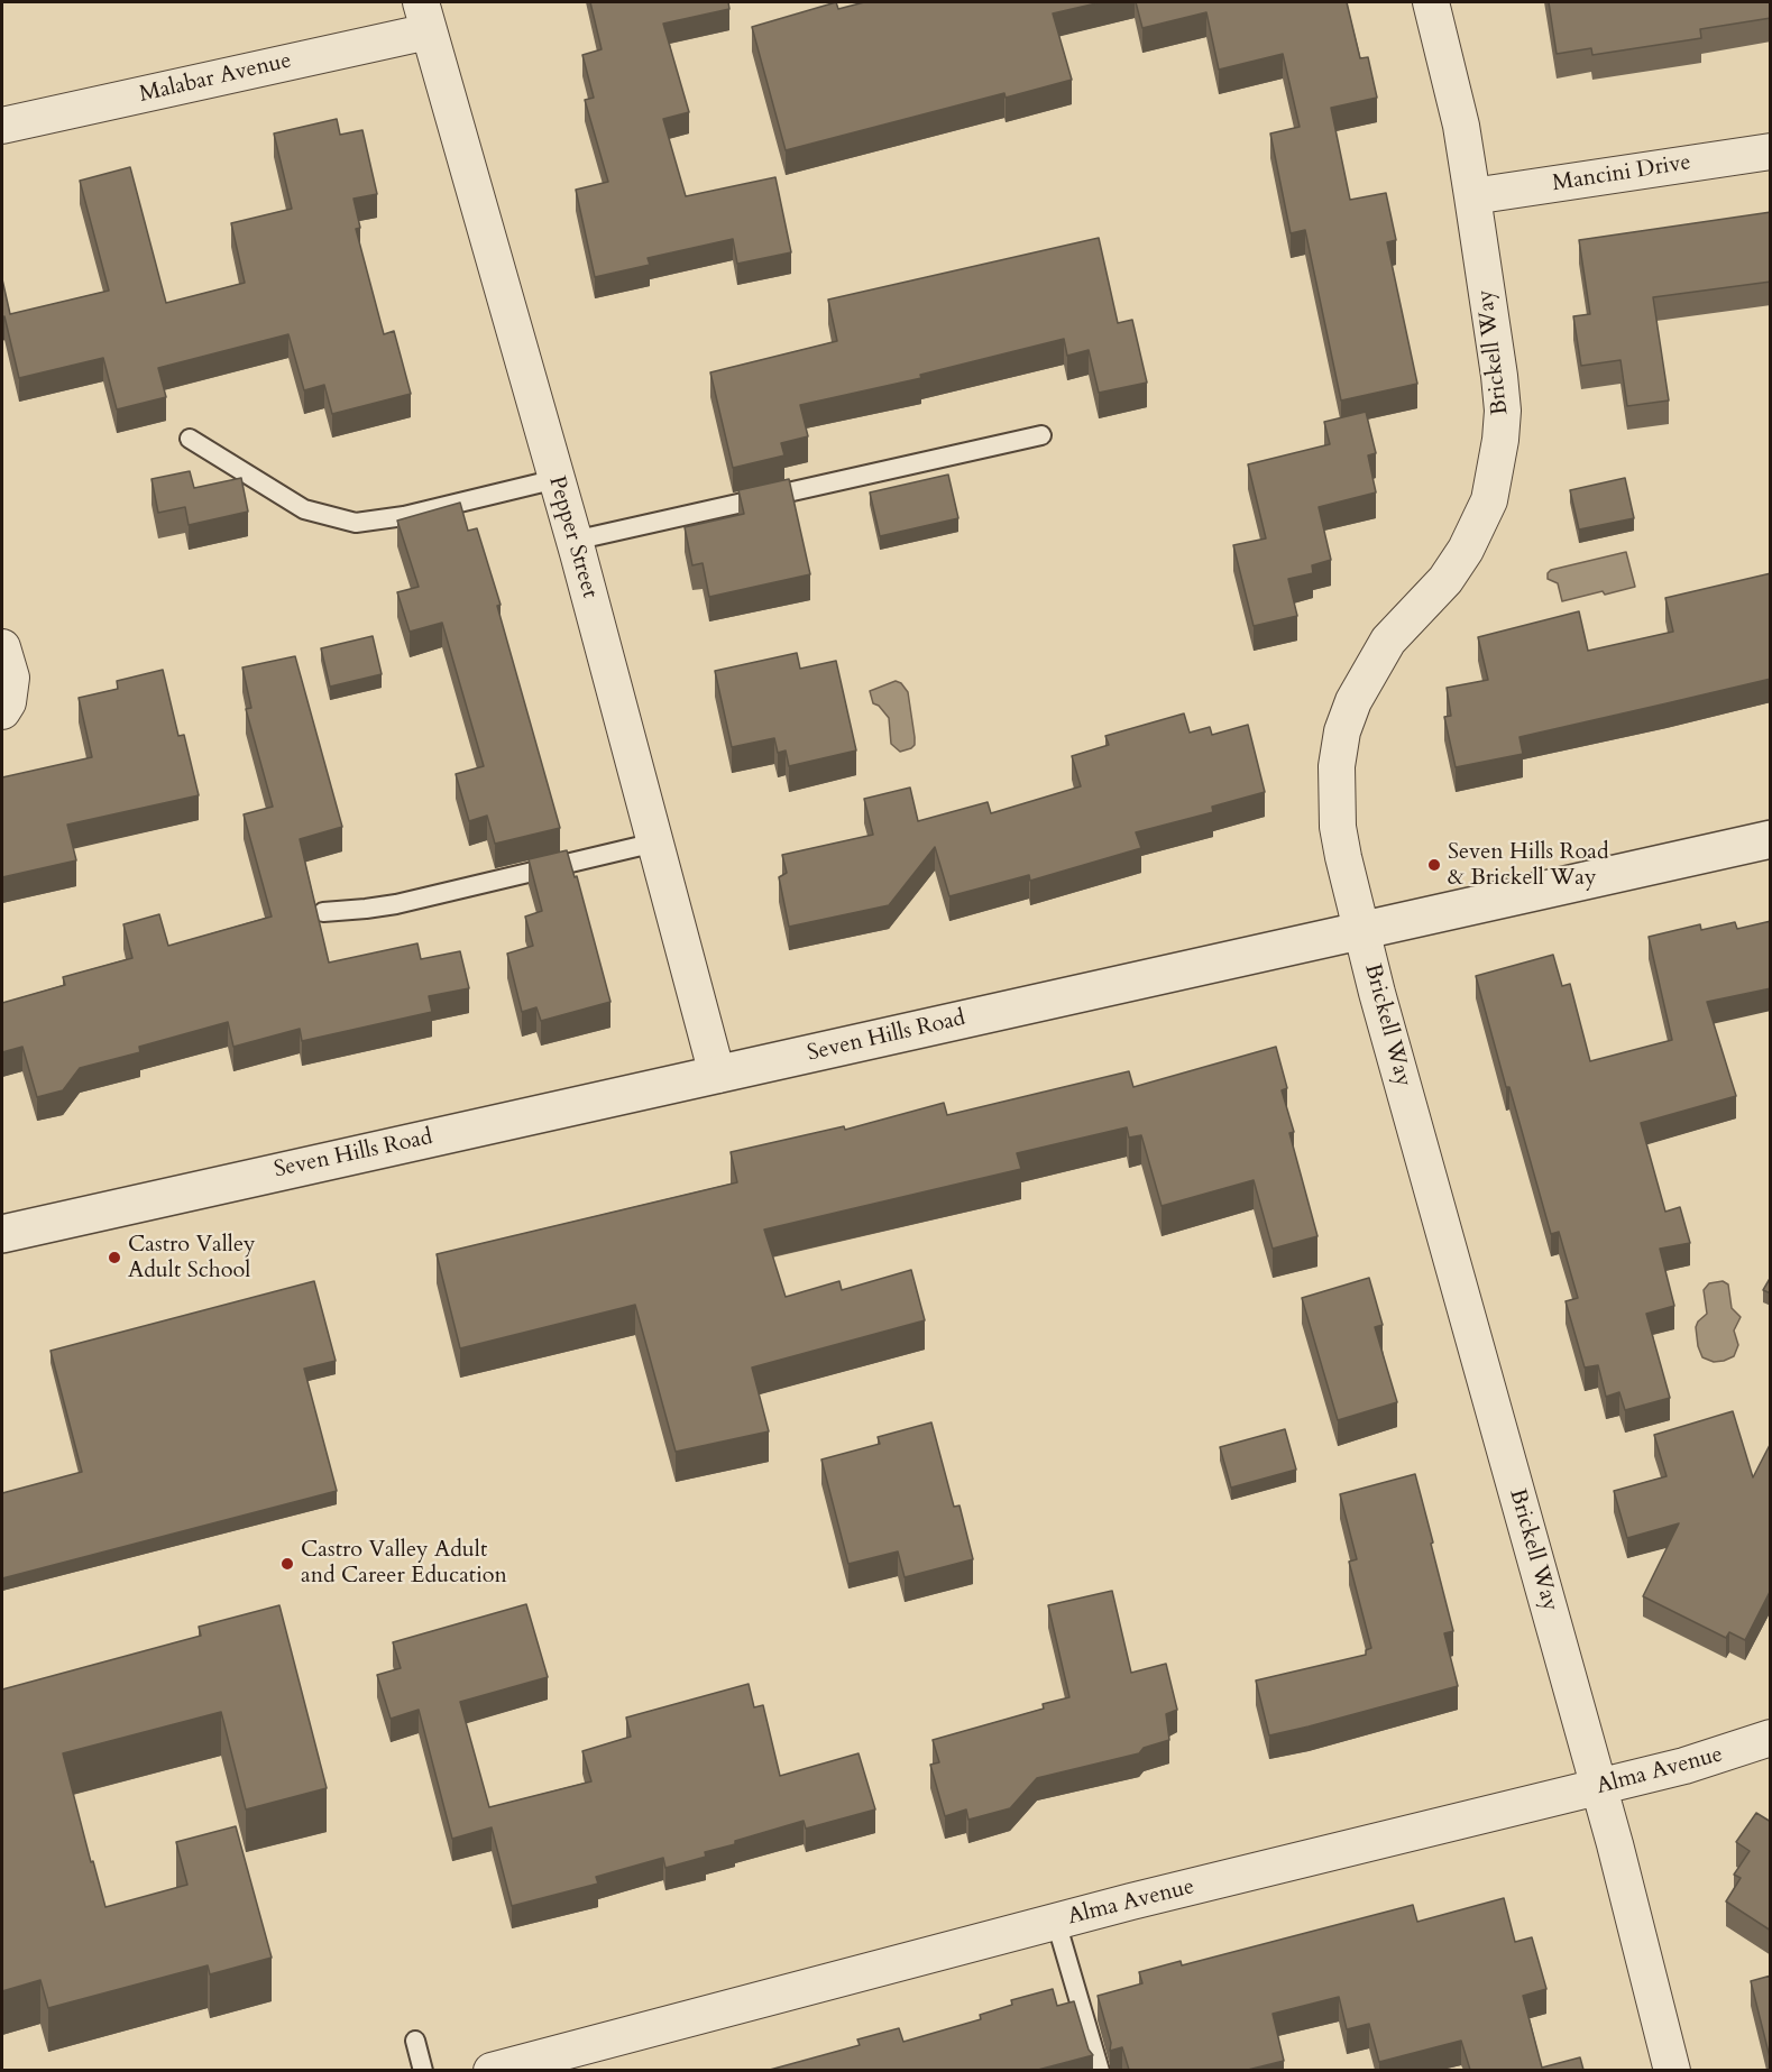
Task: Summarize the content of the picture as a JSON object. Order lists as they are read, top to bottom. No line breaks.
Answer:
{"streets":{"street":["Malabar Avenue","Mancini Drive","Brickell Way","Pepper Street","Seven Hills Road","Alma Avenue"]},"crossings":[["Malabar Avenue","Pepper Street"],["Mancini Drive","Brickell Way"],["Brickell Way","Seven Hills Road"],["Brickell Way","Alma Avenue"],["Pepper Street","Seven Hills Road"]],"places":["Seven Hills Road & Brickell Way","Castro Valley Adult School","Castro Valley Adult and Career Education"]}
